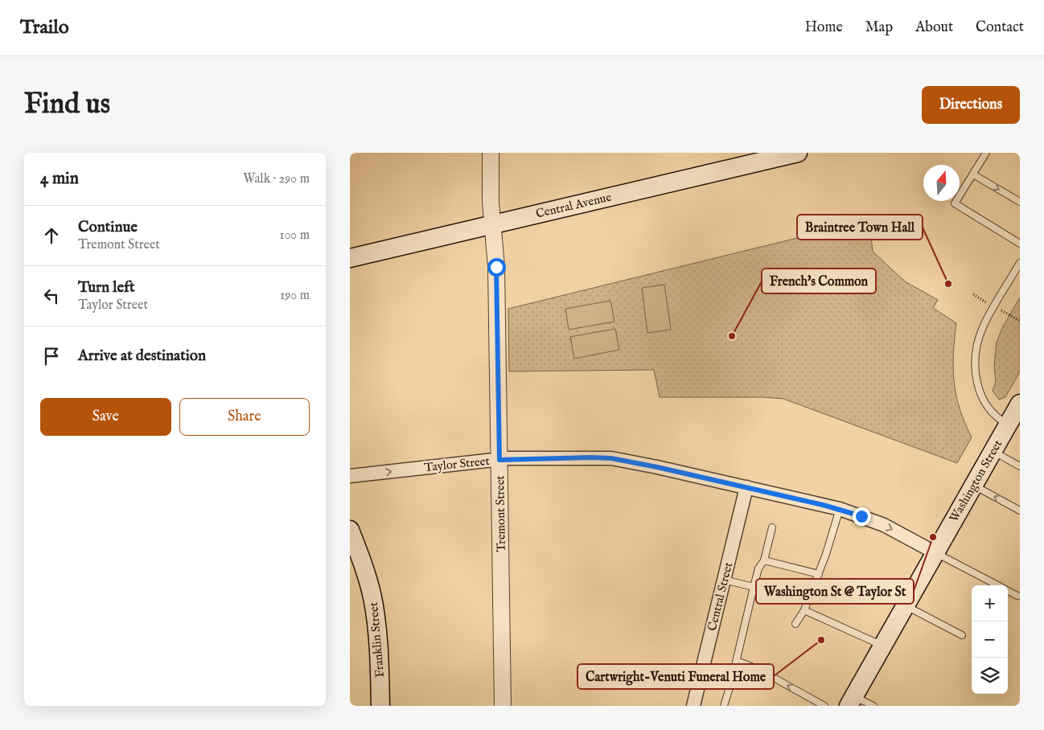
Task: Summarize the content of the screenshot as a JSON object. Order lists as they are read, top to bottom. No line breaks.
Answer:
{"streets":{"main road":["Central Avenue","Washington Street","Franklin Street"],"street":["Taylor Street","Tremont Street","Central Street"]},"crossings":[["Central Avenue","Tremont Street"],["Taylor Street","Washington Street"],["Taylor Street","Tremont Street"],["Taylor Street","Central Street"]],"one_way":["Taylor Street"],"places":["Braintree Town Hall","French's Common","Washington St @ Taylor St","Cartwright-Venuti Funeral Home"],"north":"top","page":{"header":"Trailo","nav":["Home","Map","About","Contact"],"buttons":["Directions",["Save","Share"]],"title":"Find us","heading":["4 min","Walk · 290 m"],"list":[["Continue","Tremont Street","100 m"],["Turn left","Taylor Street","190 m"],"Arrive at destination"],"map_buttons":["+","−"]}}
